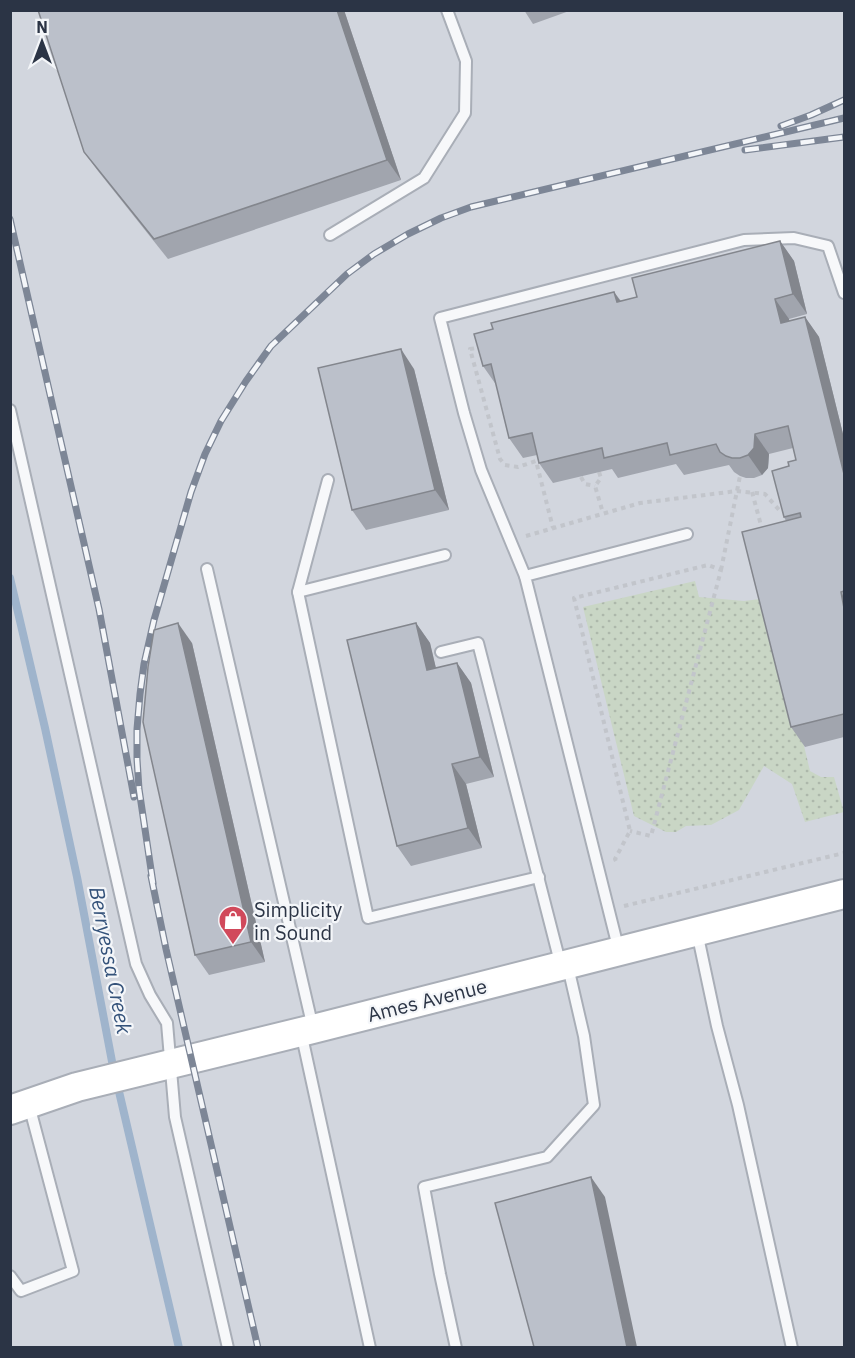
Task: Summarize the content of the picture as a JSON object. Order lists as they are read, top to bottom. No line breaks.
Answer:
{"streets":{"street":["Ames Avenue"]},"water":["Berryessa Creek"],"places":{"shop":["Simplicity in Sound"]},"north":"top"}
